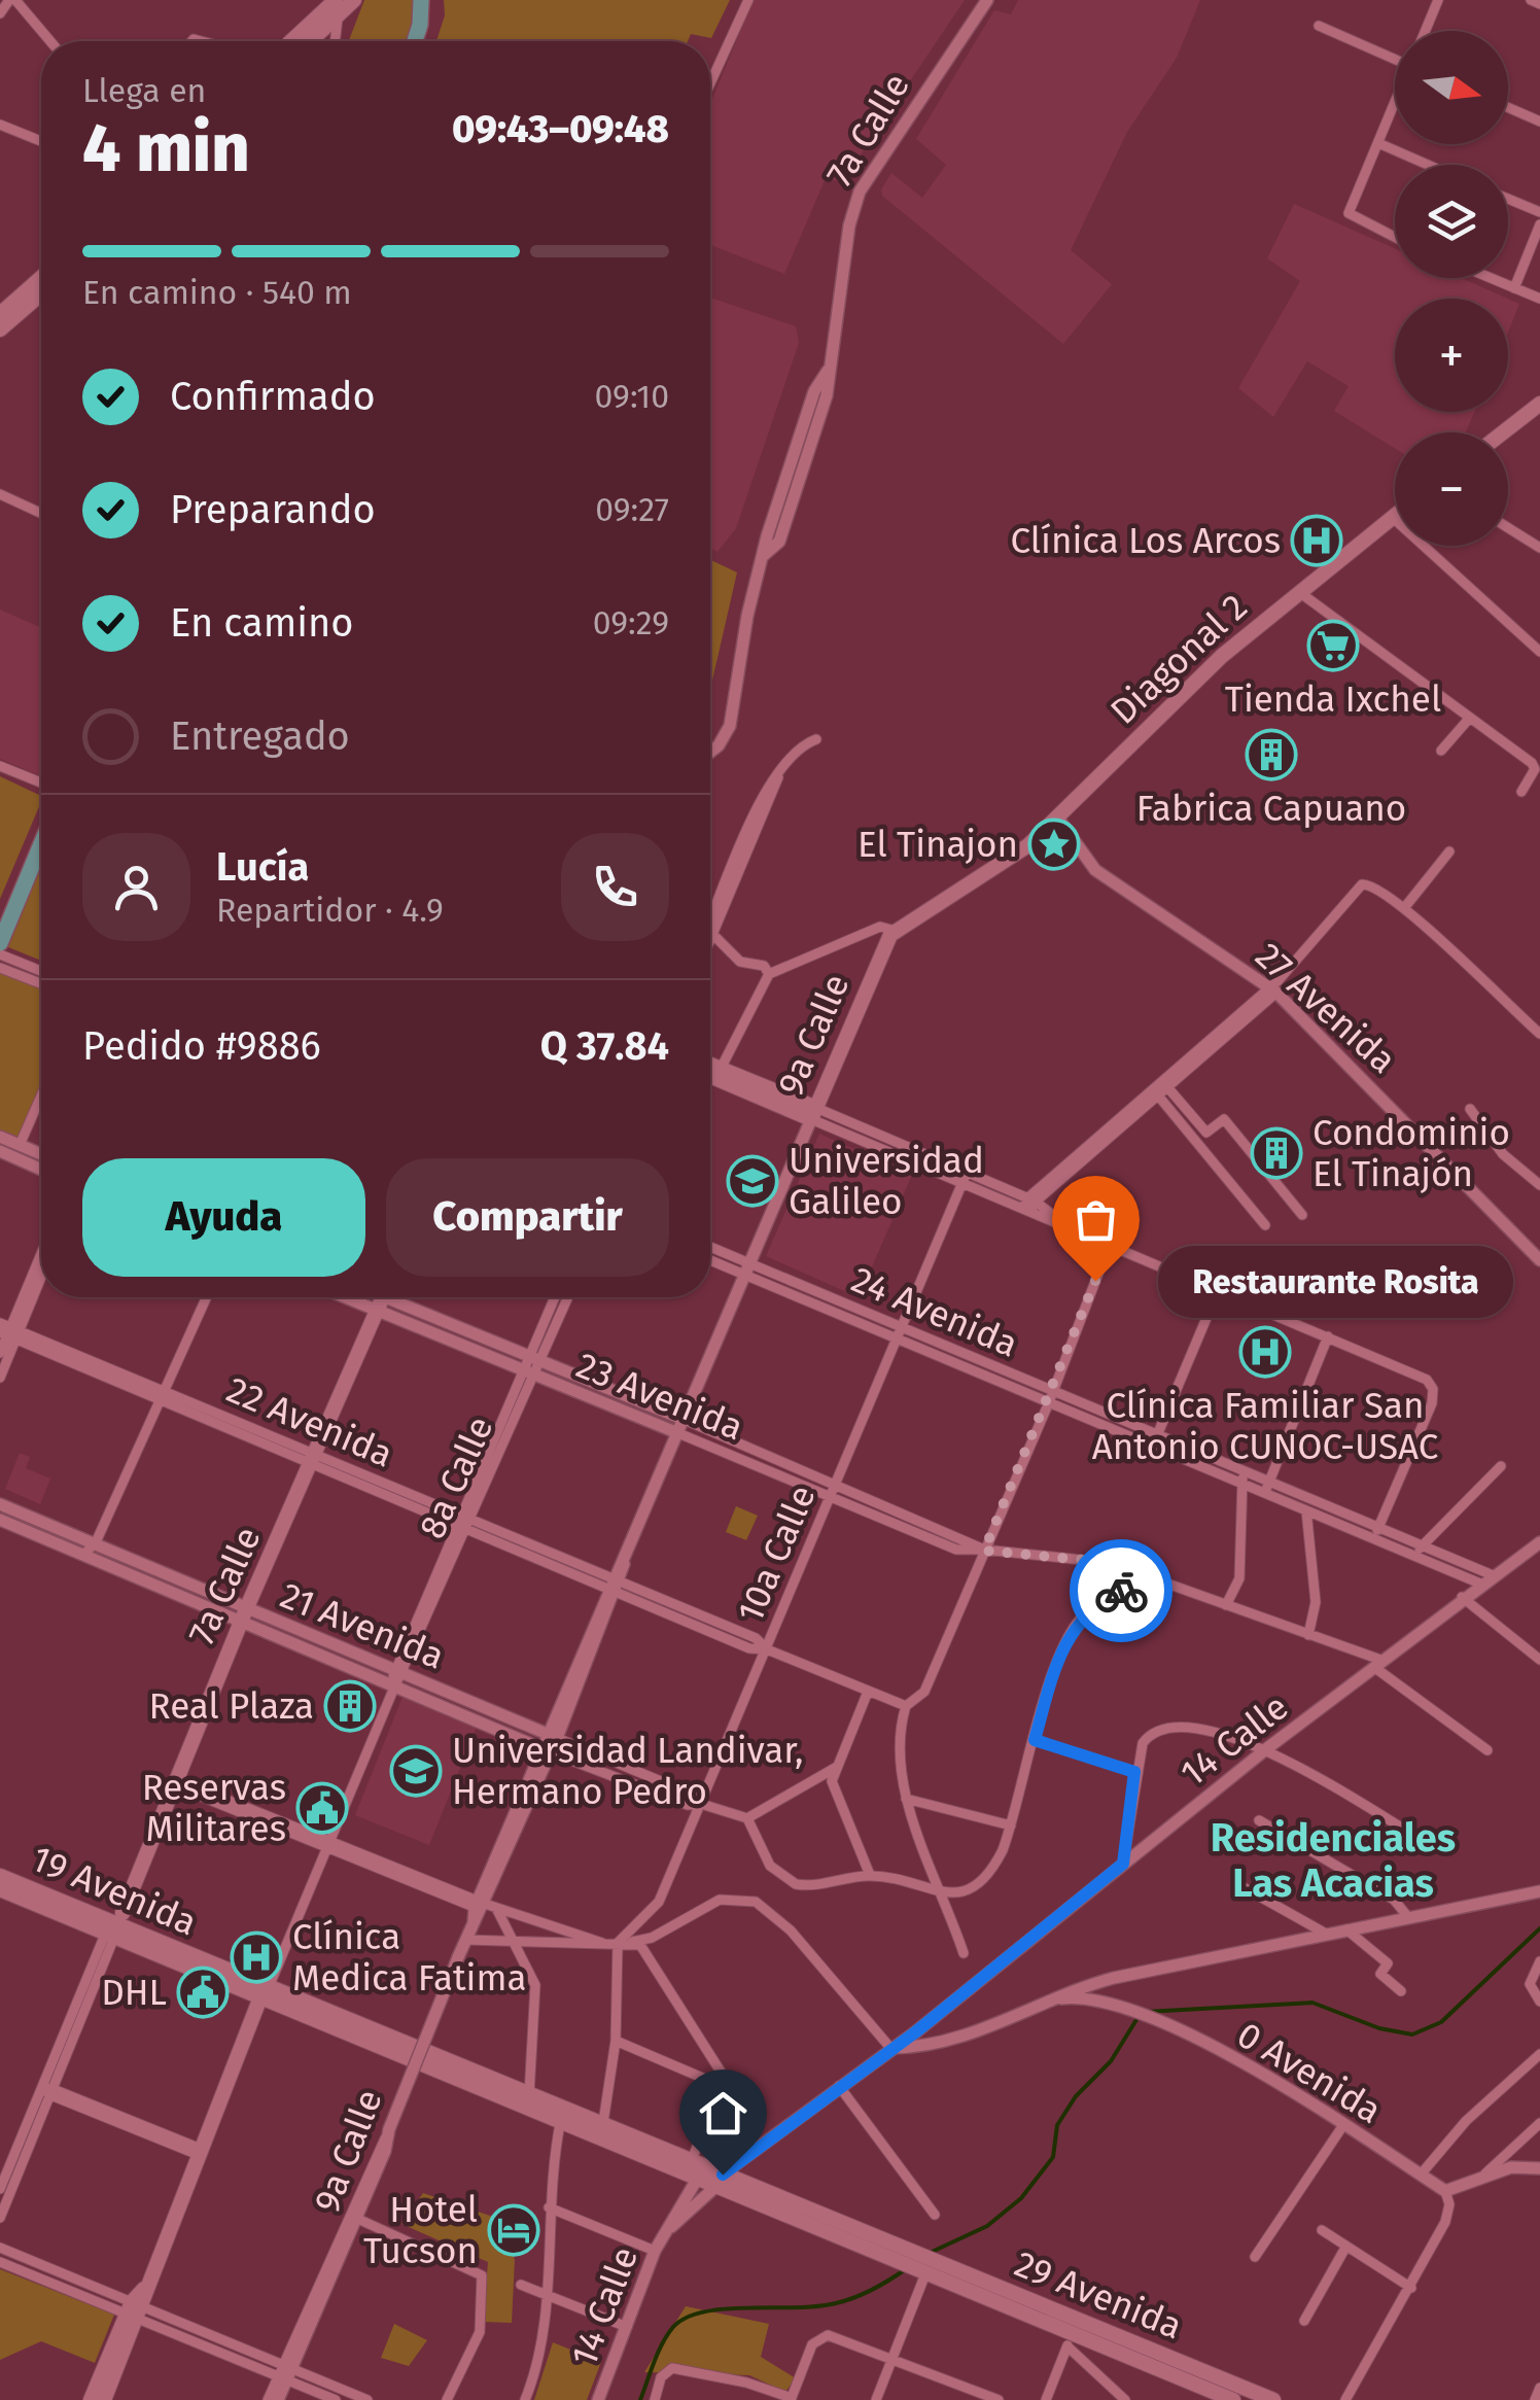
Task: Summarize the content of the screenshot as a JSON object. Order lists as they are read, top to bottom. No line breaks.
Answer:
{"streets":{"main road":["7a Calle","Diagonal 2","9a Calle","8a Calle","19 Avenida","29 Avenida"],"street":["27 Avenida","24 Avenida","23 Avenida","22 Avenida","10a Calle","21 Avenida","14 Calle","0 Avenida"]},"crossings":[["7a Calle","22 Avenida"],["7a Calle","21 Avenida"],["7a Calle","19 Avenida"],["Diagonal 2","27 Avenida"],["Diagonal 2","9a Calle"],["9a Calle","24 Avenida"],["9a Calle","23 Avenida"],["9a Calle","22 Avenida"],["9a Calle","21 Avenida"],["24 Avenida","10a Calle"],["24 Avenida","14 Calle"],["23 Avenida","8a Calle"],["23 Avenida","10a Calle"],["23 Avenida","14 Calle"],["22 Avenida","8a Calle"],["22 Avenida","10a Calle"],["8a Calle","21 Avenida"],["8a Calle","19 Avenida"],["10a Calle","21 Avenida"],["14 Calle","19 Avenida"],["19 Avenida","29 Avenida"]],"districts":["Residenciales Las Acacias"],"places":{"hospital":["Clínica Los Arcos","Clínica Familiar San Antonio CUNOC-USAC","Clínica Medica Fatima"],"supermarket":["Tienda Ixchel"],"building":["Fabrica Capuano","Condominio El Tinajón","Real Plaza"],"place":["El Tinajon"],"school or university":["Universidad Galileo","Universidad Landivar, Hermano Pedro"],"other":["Restaurante Rosita"],"public building":["Reservas Militares","DHL"],"hotel":["Hotel Tucson"]},"north":"right","page":{"map_buttons":["+","−"],"heading":["4 min","Llega en","09:43–09:48"],"panel":["Lucía","Repartidor · 4.9","Pedido #9886","Q 37.84"],"bar":"En camino · 540 m","list":[["Confirmado","09:10"],["Preparando","09:27"],["En camino","09:29"],"Entregado"],"buttons":["Ayuda","Compartir"],"bubble":"Restaurante Rosita"}}
